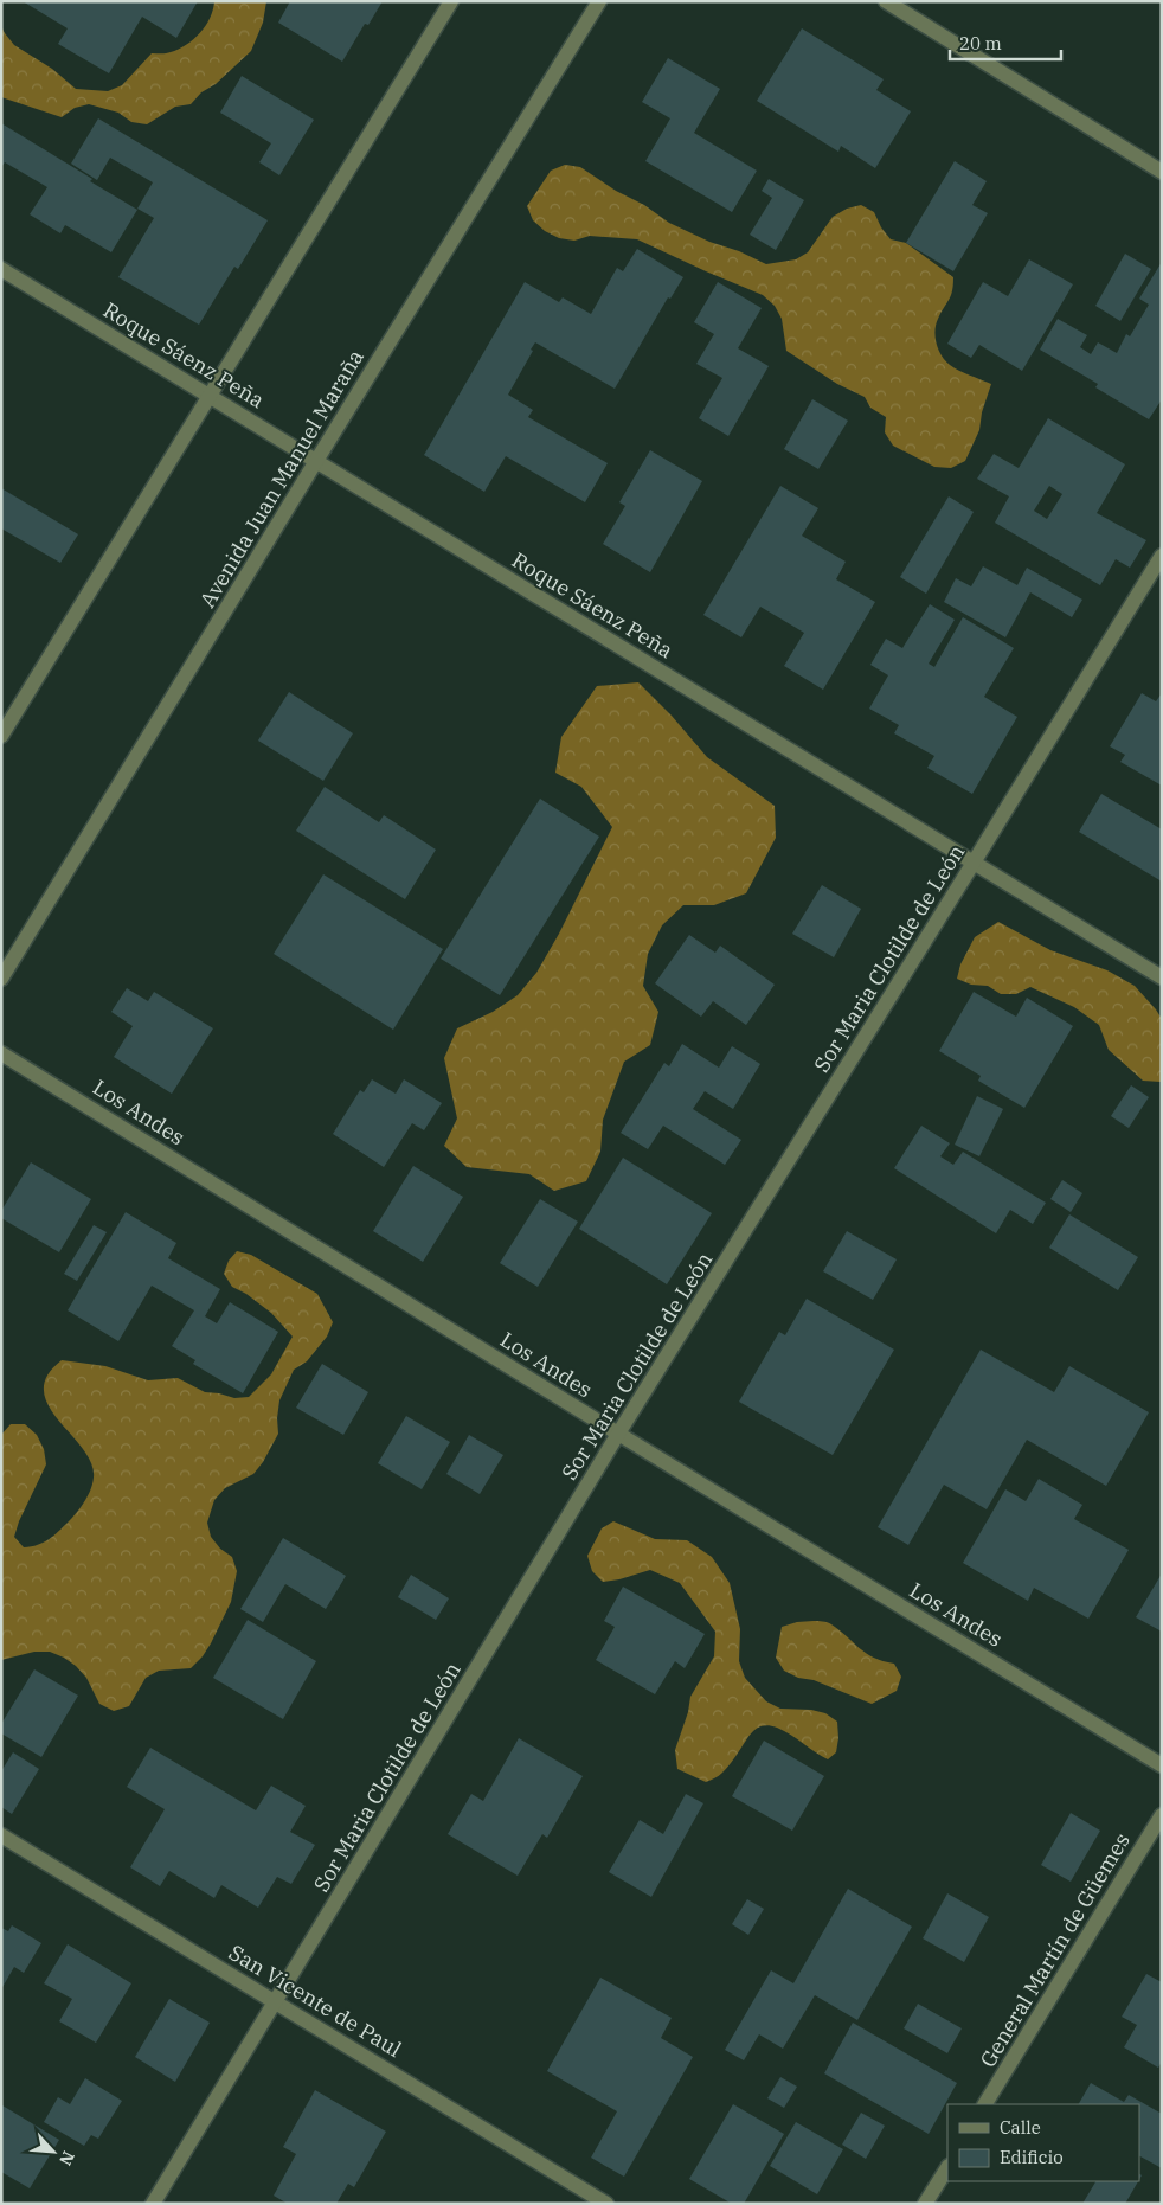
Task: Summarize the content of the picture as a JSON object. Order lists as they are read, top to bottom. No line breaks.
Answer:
{"streets":{"street":["Roque Sáenz Peña","Avenida Juan Manuel Maraña","Sor Maria Clotilde de León","Los Andes","General Martín de Güemes","San Vicente de Paul"]},"crossings":[["Roque Sáenz Peña","Avenida Juan Manuel Maraña"],["Roque Sáenz Peña","Sor Maria Clotilde de León"],["Sor Maria Clotilde de León","Los Andes"],["Sor Maria Clotilde de León","San Vicente de Paul"]],"legend":["Calle","Edificio"],"scale_bar":"20 m","north":"bottom right"}
